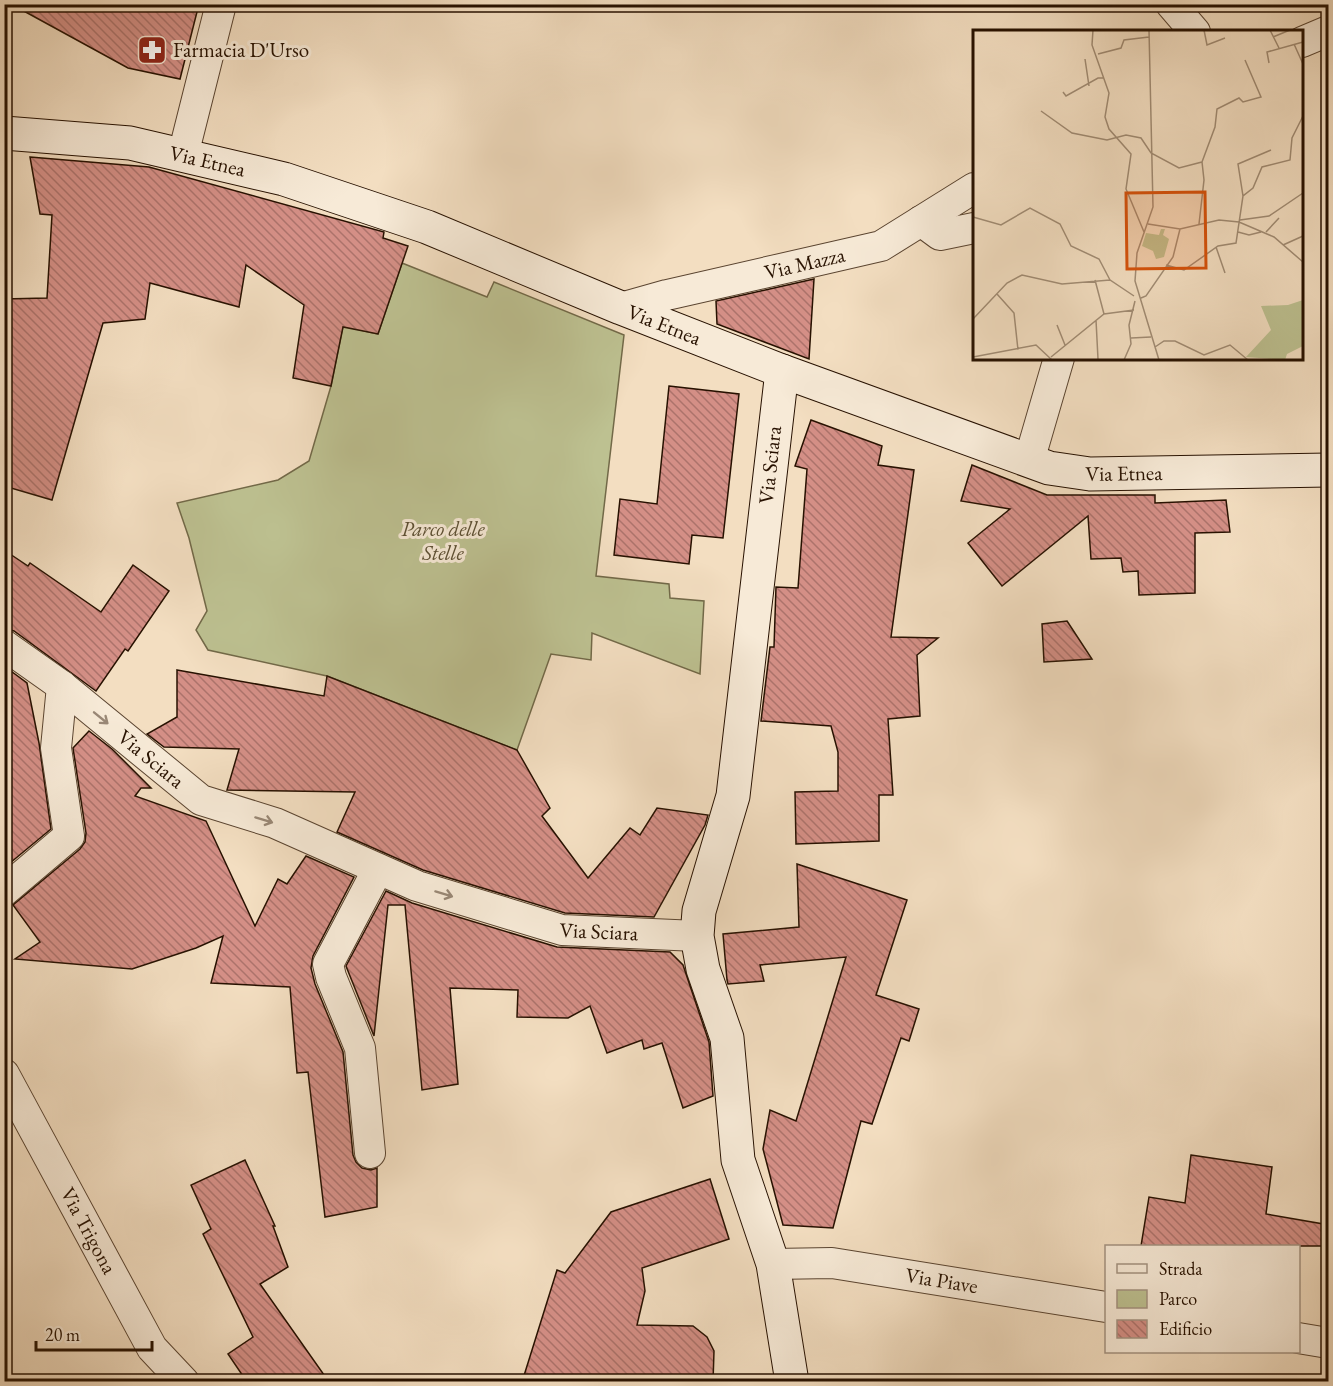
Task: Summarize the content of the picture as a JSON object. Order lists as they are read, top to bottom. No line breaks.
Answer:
{"streets":{"main road":["Via Etnea","Via Sciara"],"street":["Via Mazza","Via Trigona","Via Piave"]},"crossings":[["Via Etnea","Via Mazza"],["Via Etnea","Via Sciara"]],"one_way":["Via Sciara"],"parks":["Parco delle Stelle"],"places":{"pharmacy":["Farmacia D'Urso"]},"legend":["Strada","Parco","Edificio"],"scale_bar":"20 m"}
